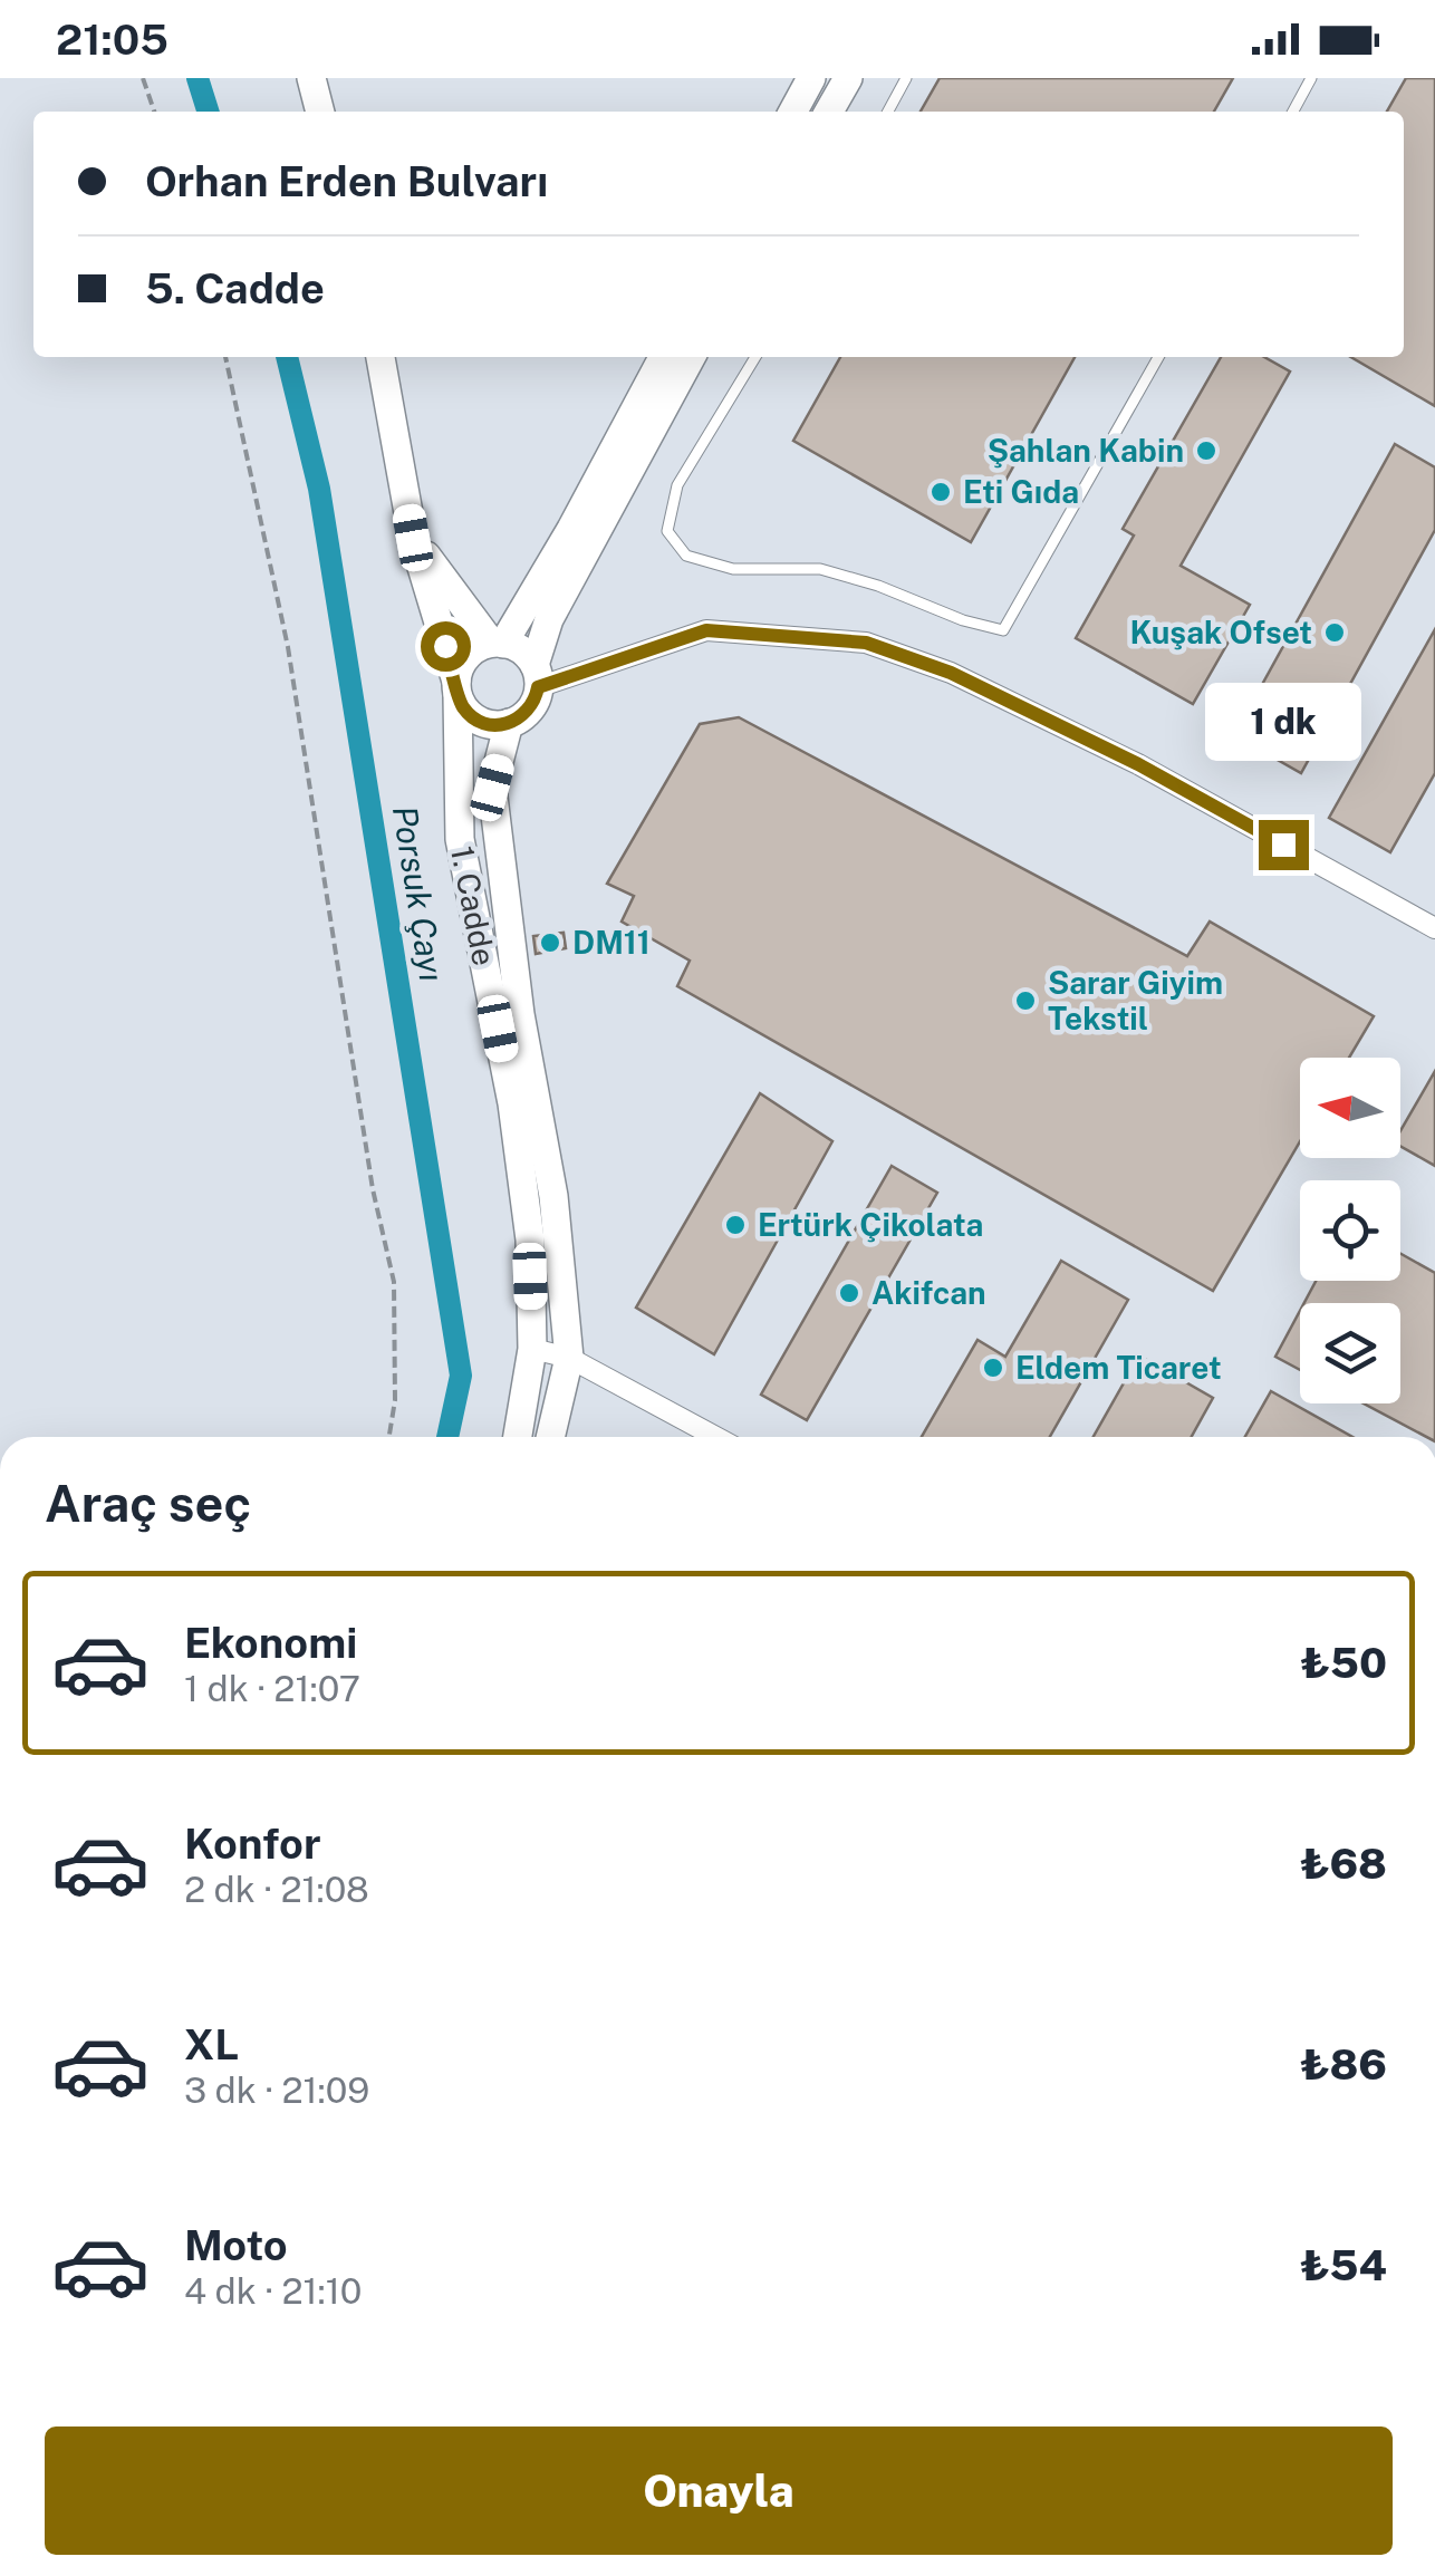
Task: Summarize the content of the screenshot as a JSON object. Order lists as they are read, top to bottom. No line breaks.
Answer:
{"streets":{"street":["1. Cadde"]},"water":["Porsuk Çayı"],"places":["Şahlan Kabin","Eti Gıda","Kuşak Ofset","DM11","Sarar Giyim Tekstil","Ertürk Çikolata","Akifcan","Eldem Ticaret"],"north":"left","page":{"status":"21:05","banner":["Orhan Erden Bulvarı","5. Cadde"],"bubble":"1 dk","heading":"Araç seç","list":[{"name":"Ekonomi","note":"1 dk · 21:07","value":"₺50"},{"name":"Konfor","note":"2 dk · 21:08","value":"₺68"},{"name":"XL","note":"3 dk · 21:09","value":"₺86"},{"name":"Moto","note":"4 dk · 21:10","value":"₺54"}],"buttons":"Onayla"}}
